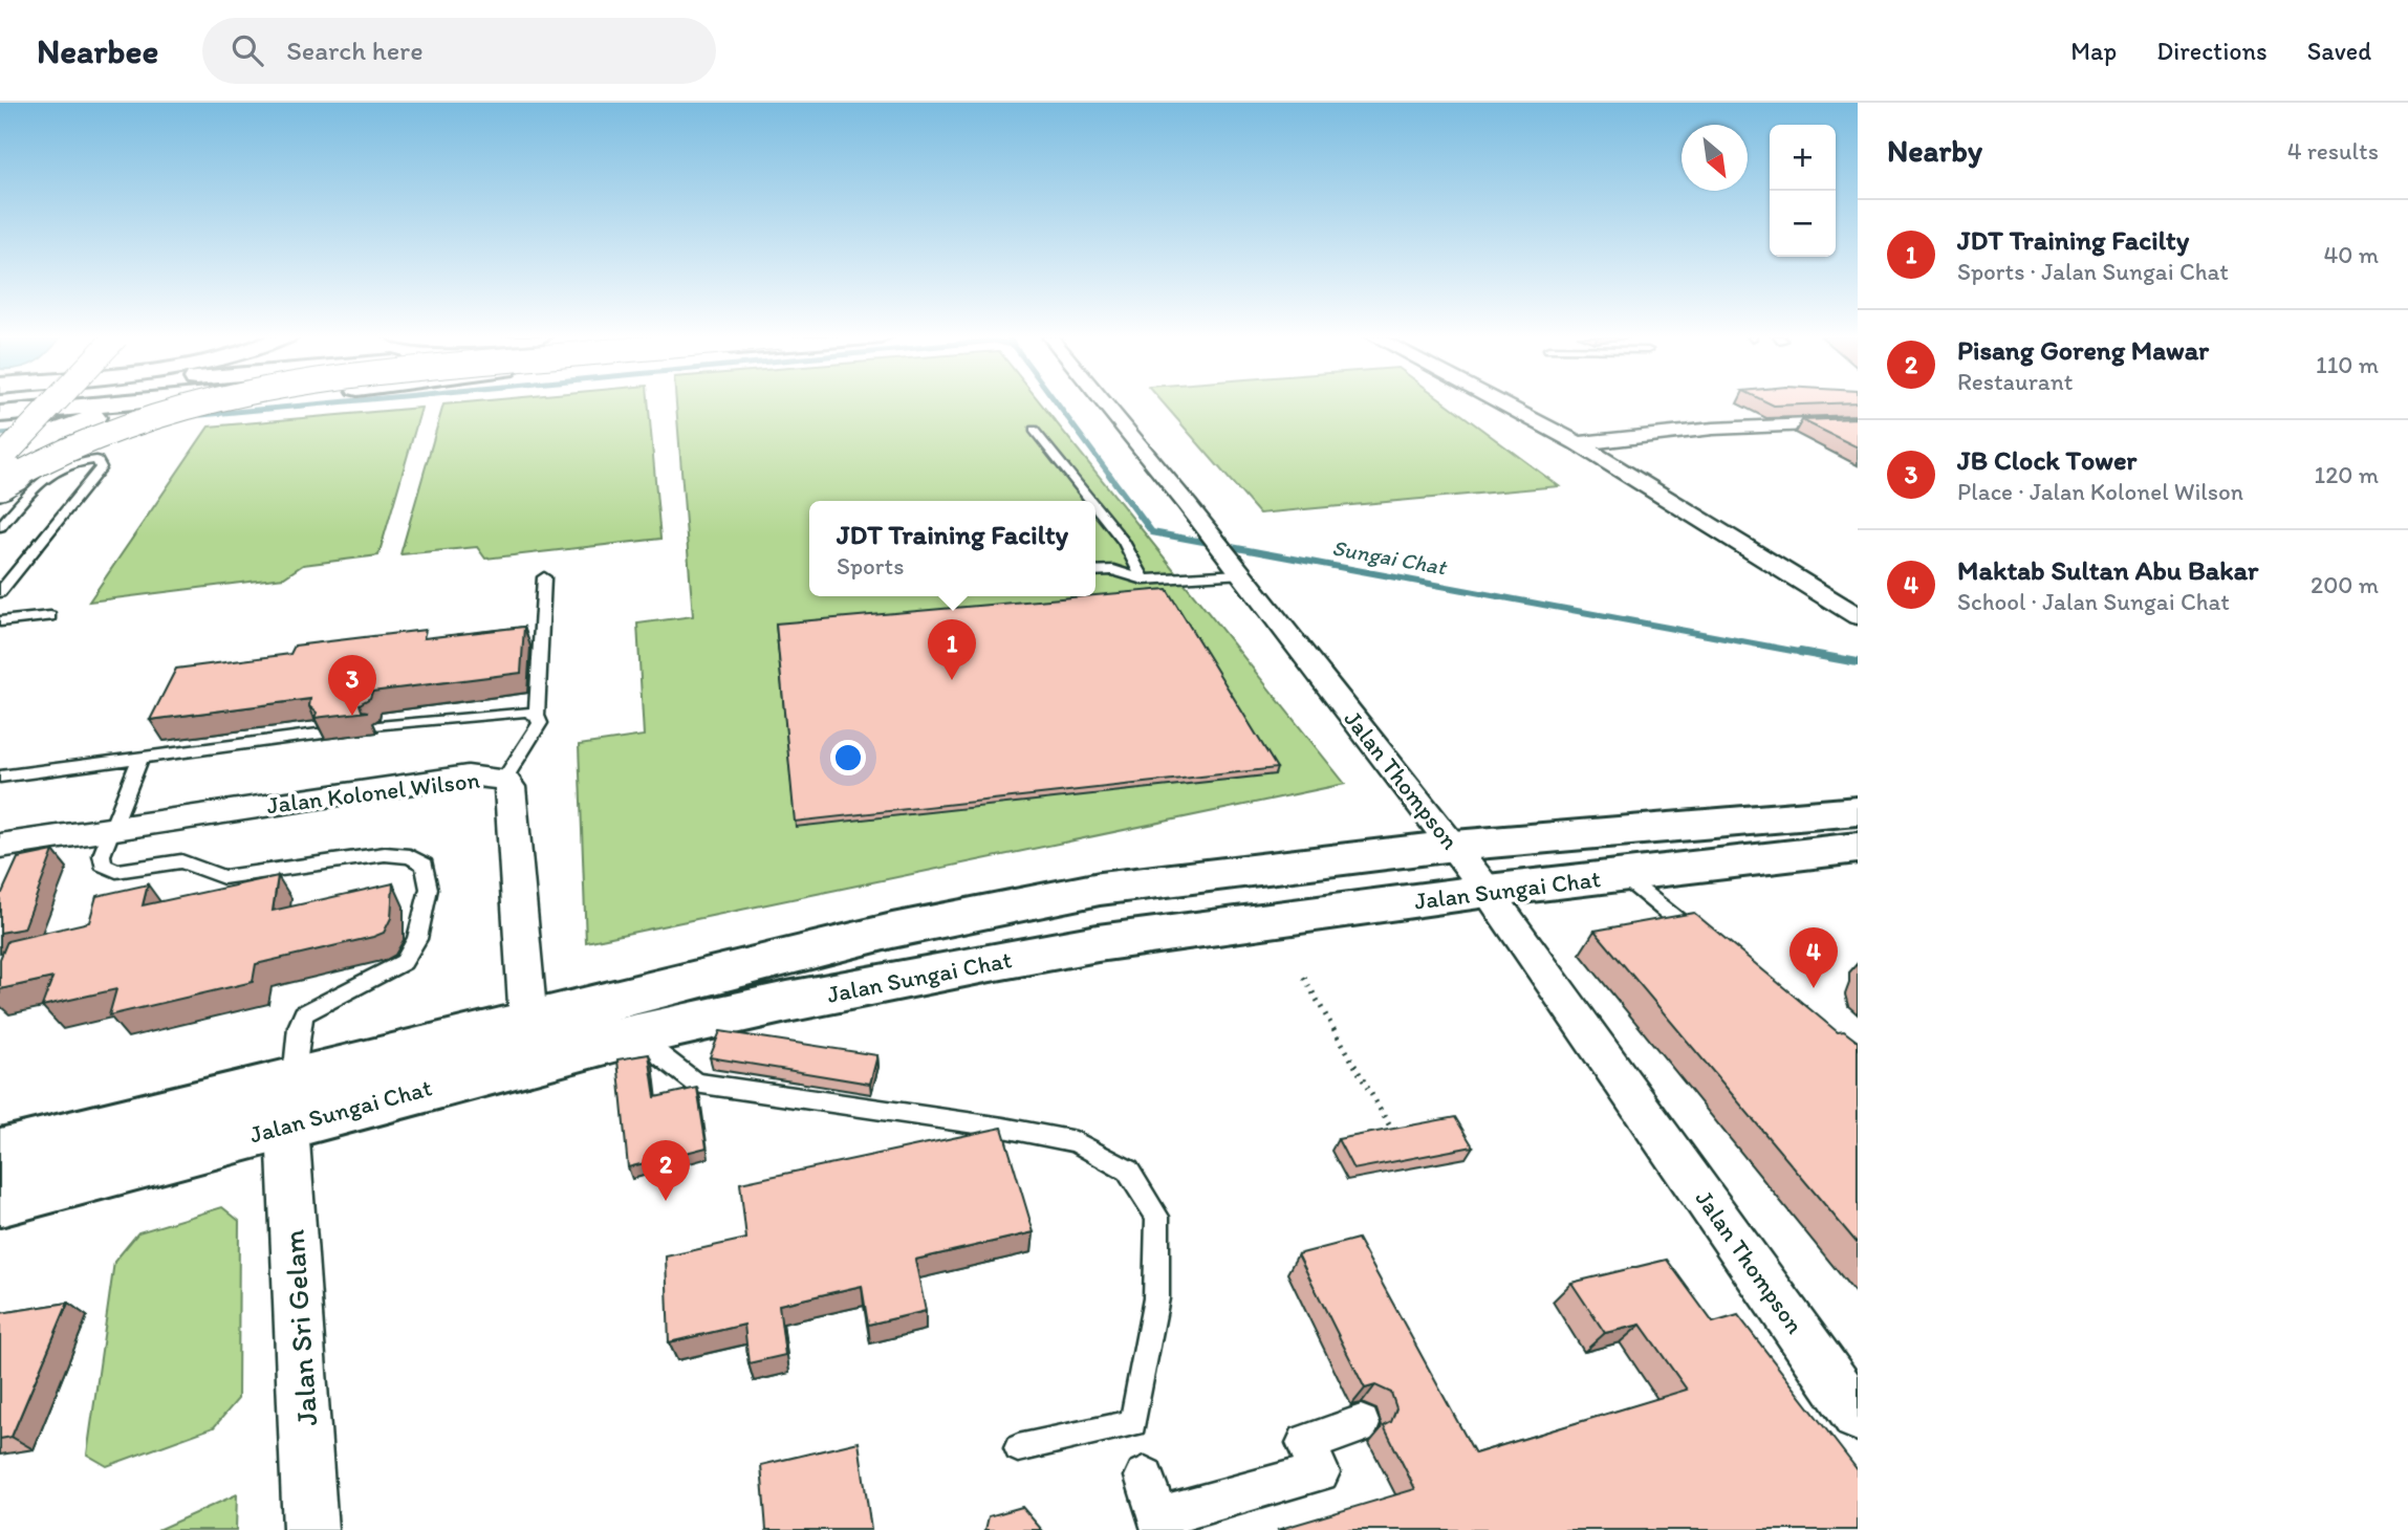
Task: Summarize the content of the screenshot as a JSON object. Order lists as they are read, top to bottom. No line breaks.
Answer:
{"streets":{"main road":["Jalan Sungai Chat"],"street":["Jalan Thompson","Jalan Kolonel Wilson","Jalan Sri Gelam"]},"crossings":[["Jalan Thompson","Jalan Sungai Chat"],["Jalan Kolonel Wilson","Jalan Sungai Chat"],["Jalan Sungai Chat","Jalan Sri Gelam"]],"water":["Sungai Chat"],"north":"bottom right","page":{"header":"Nearbee","search":"Search here","nav":["Map","Directions","Saved"],"heading":["Nearby","4 results"],"map_buttons":["+","−"],"list":[{"mark":"1","name":"JDT Training Facilty","note":"Sports · Jalan Sungai Chat","value":"40 m"},{"mark":"2","name":"Pisang Goreng Mawar","note":"Restaurant","value":"110 m"},{"mark":"3","name":"JB Clock Tower","note":"Place · Jalan Kolonel Wilson","value":"120 m"},{"mark":"4","name":"Maktab Sultan Abu Bakar","note":"School · Jalan Sungai Chat","value":"200 m"}],"popup":["JDT Training Facilty","Sports"],"pins":["1","3","4","2"]}}
